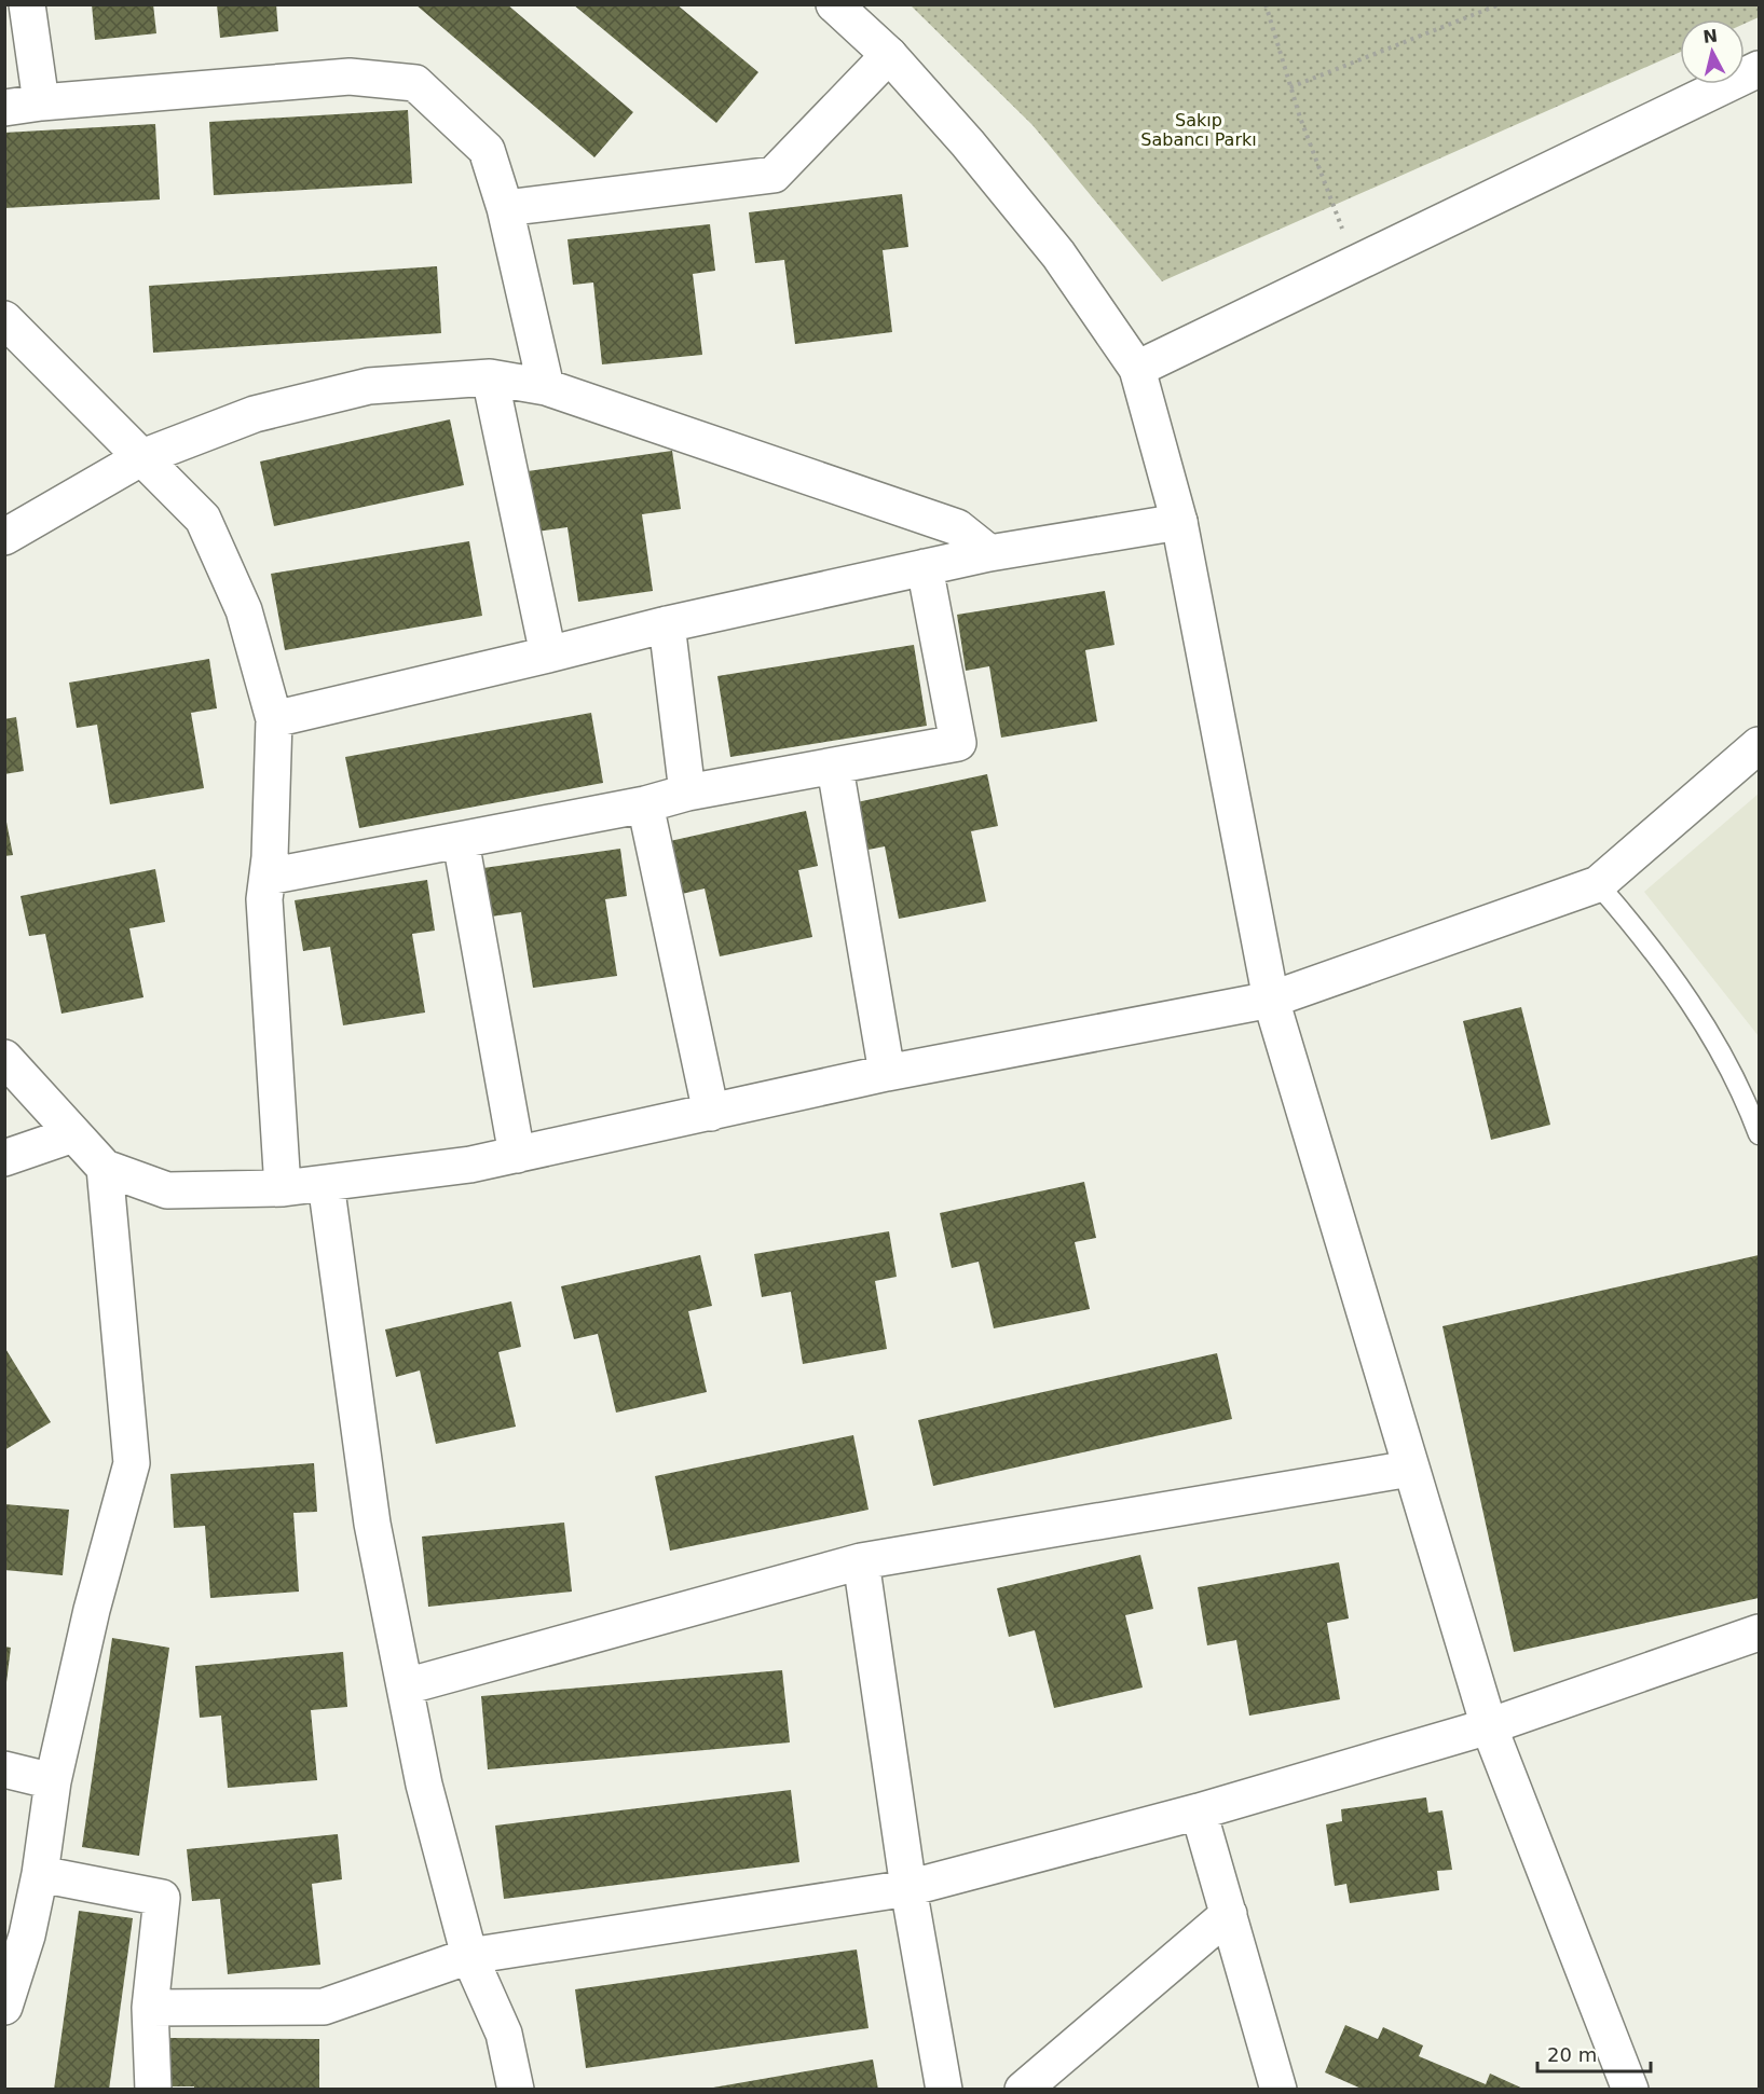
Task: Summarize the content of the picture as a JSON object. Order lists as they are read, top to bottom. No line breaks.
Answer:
{"parks":["Sakıp Sabancı Parkı"],"scale_bar":"20 m","north":"top"}
